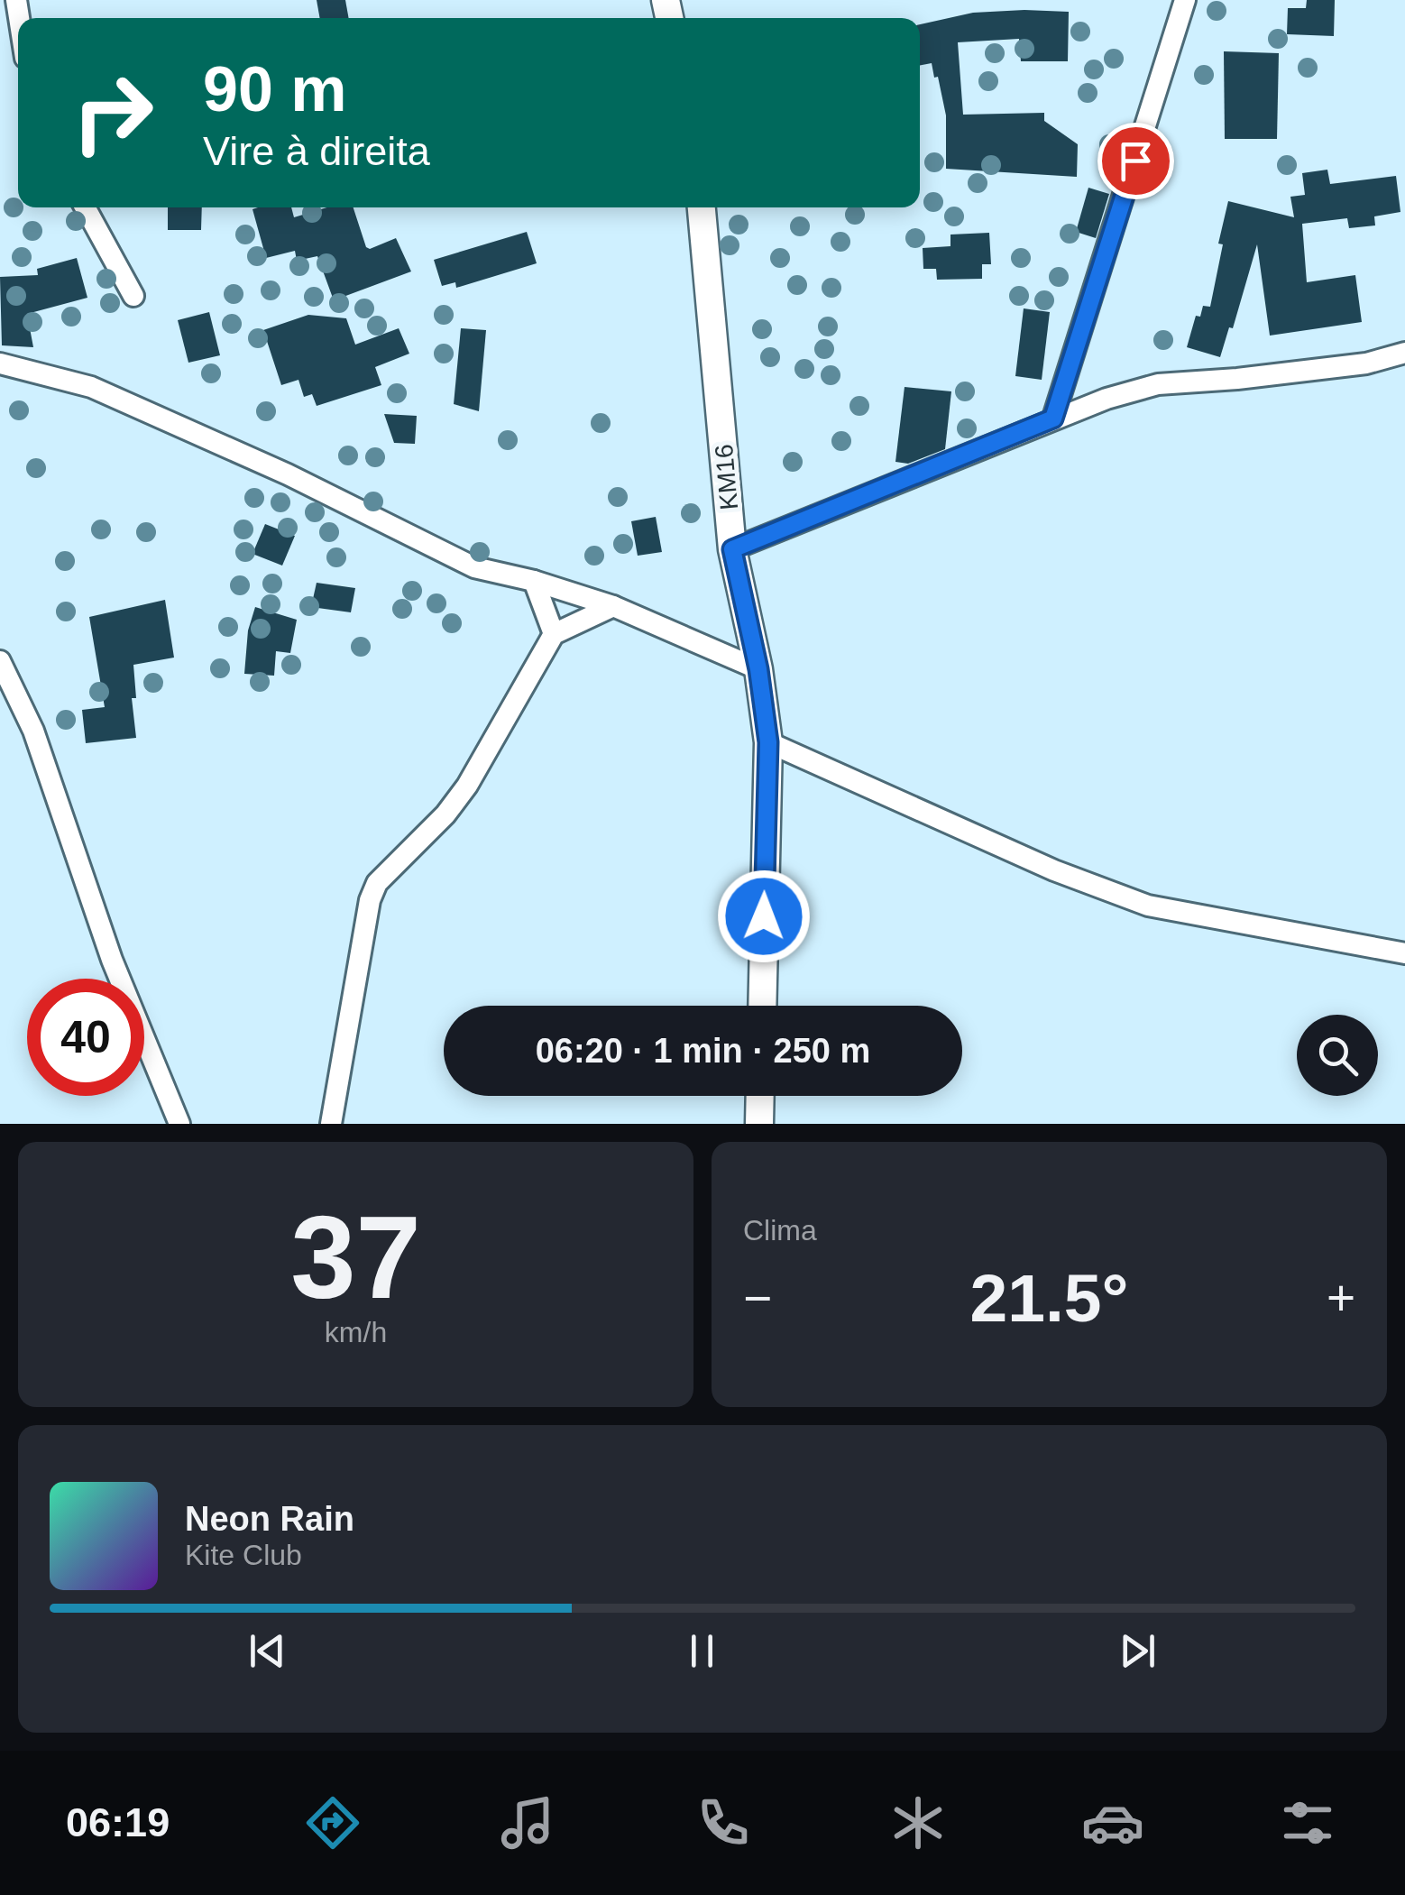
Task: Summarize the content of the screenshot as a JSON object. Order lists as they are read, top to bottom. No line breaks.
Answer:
{"streets":{"street":["KM16"]},"page":{"turn":["90 m","Vire à direita"],"limit":"40","trip":"06:20 · 1 min · 250 m","tile":[["37","km/h"],"Clima"],"heat":["−","21.5°","+"],"song":["Neon Rain","Kite Club"],"tabs":"06:19"}}
